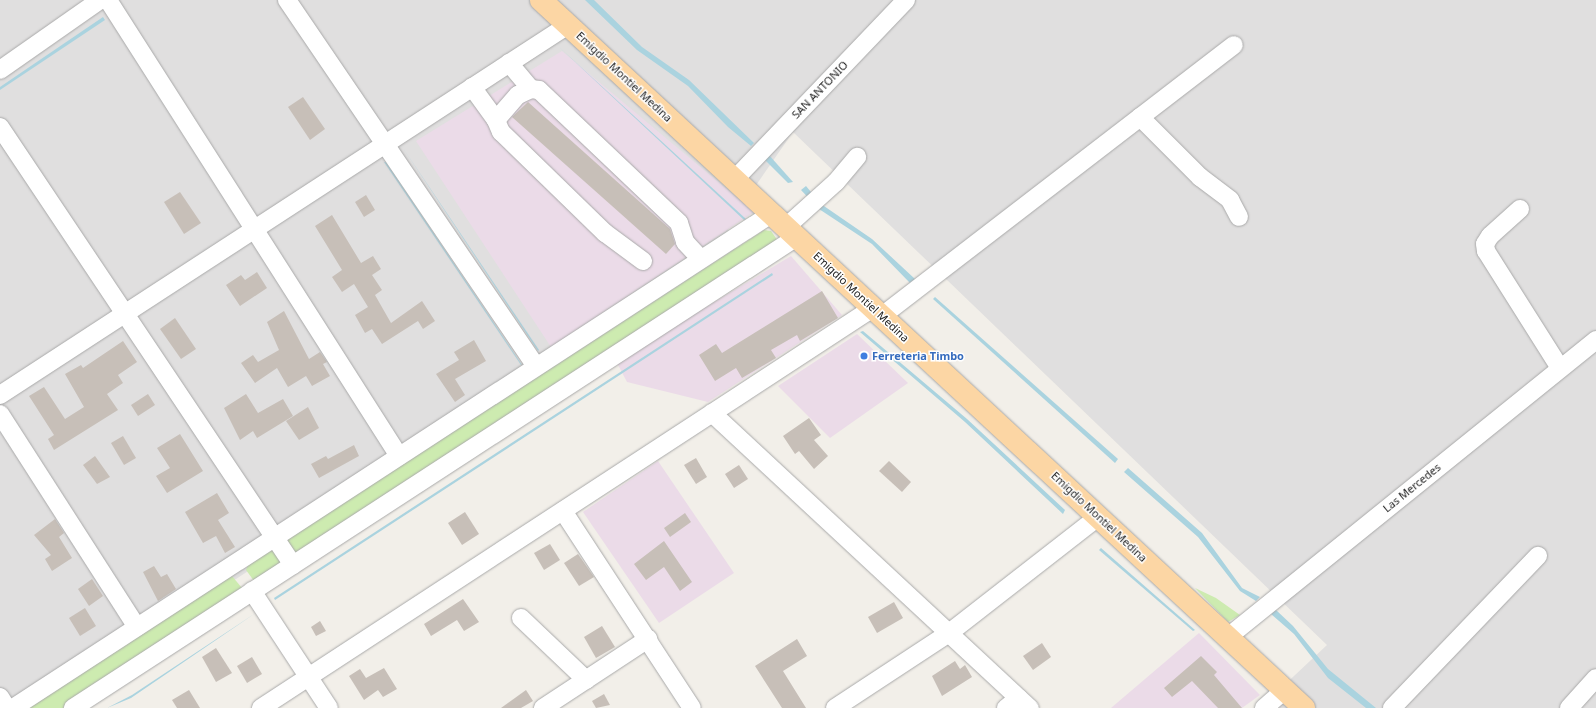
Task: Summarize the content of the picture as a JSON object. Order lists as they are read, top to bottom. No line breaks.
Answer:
{"streets":{"main road":["Emigdio Montiel Medina"],"street":["SAN ANTONIO","Las Mercedes"]},"crossings":[["Emigdio Montiel Medina","SAN ANTONIO"],["Emigdio Montiel Medina","Las Mercedes"]],"places":["Ferreteria Timbo"]}
